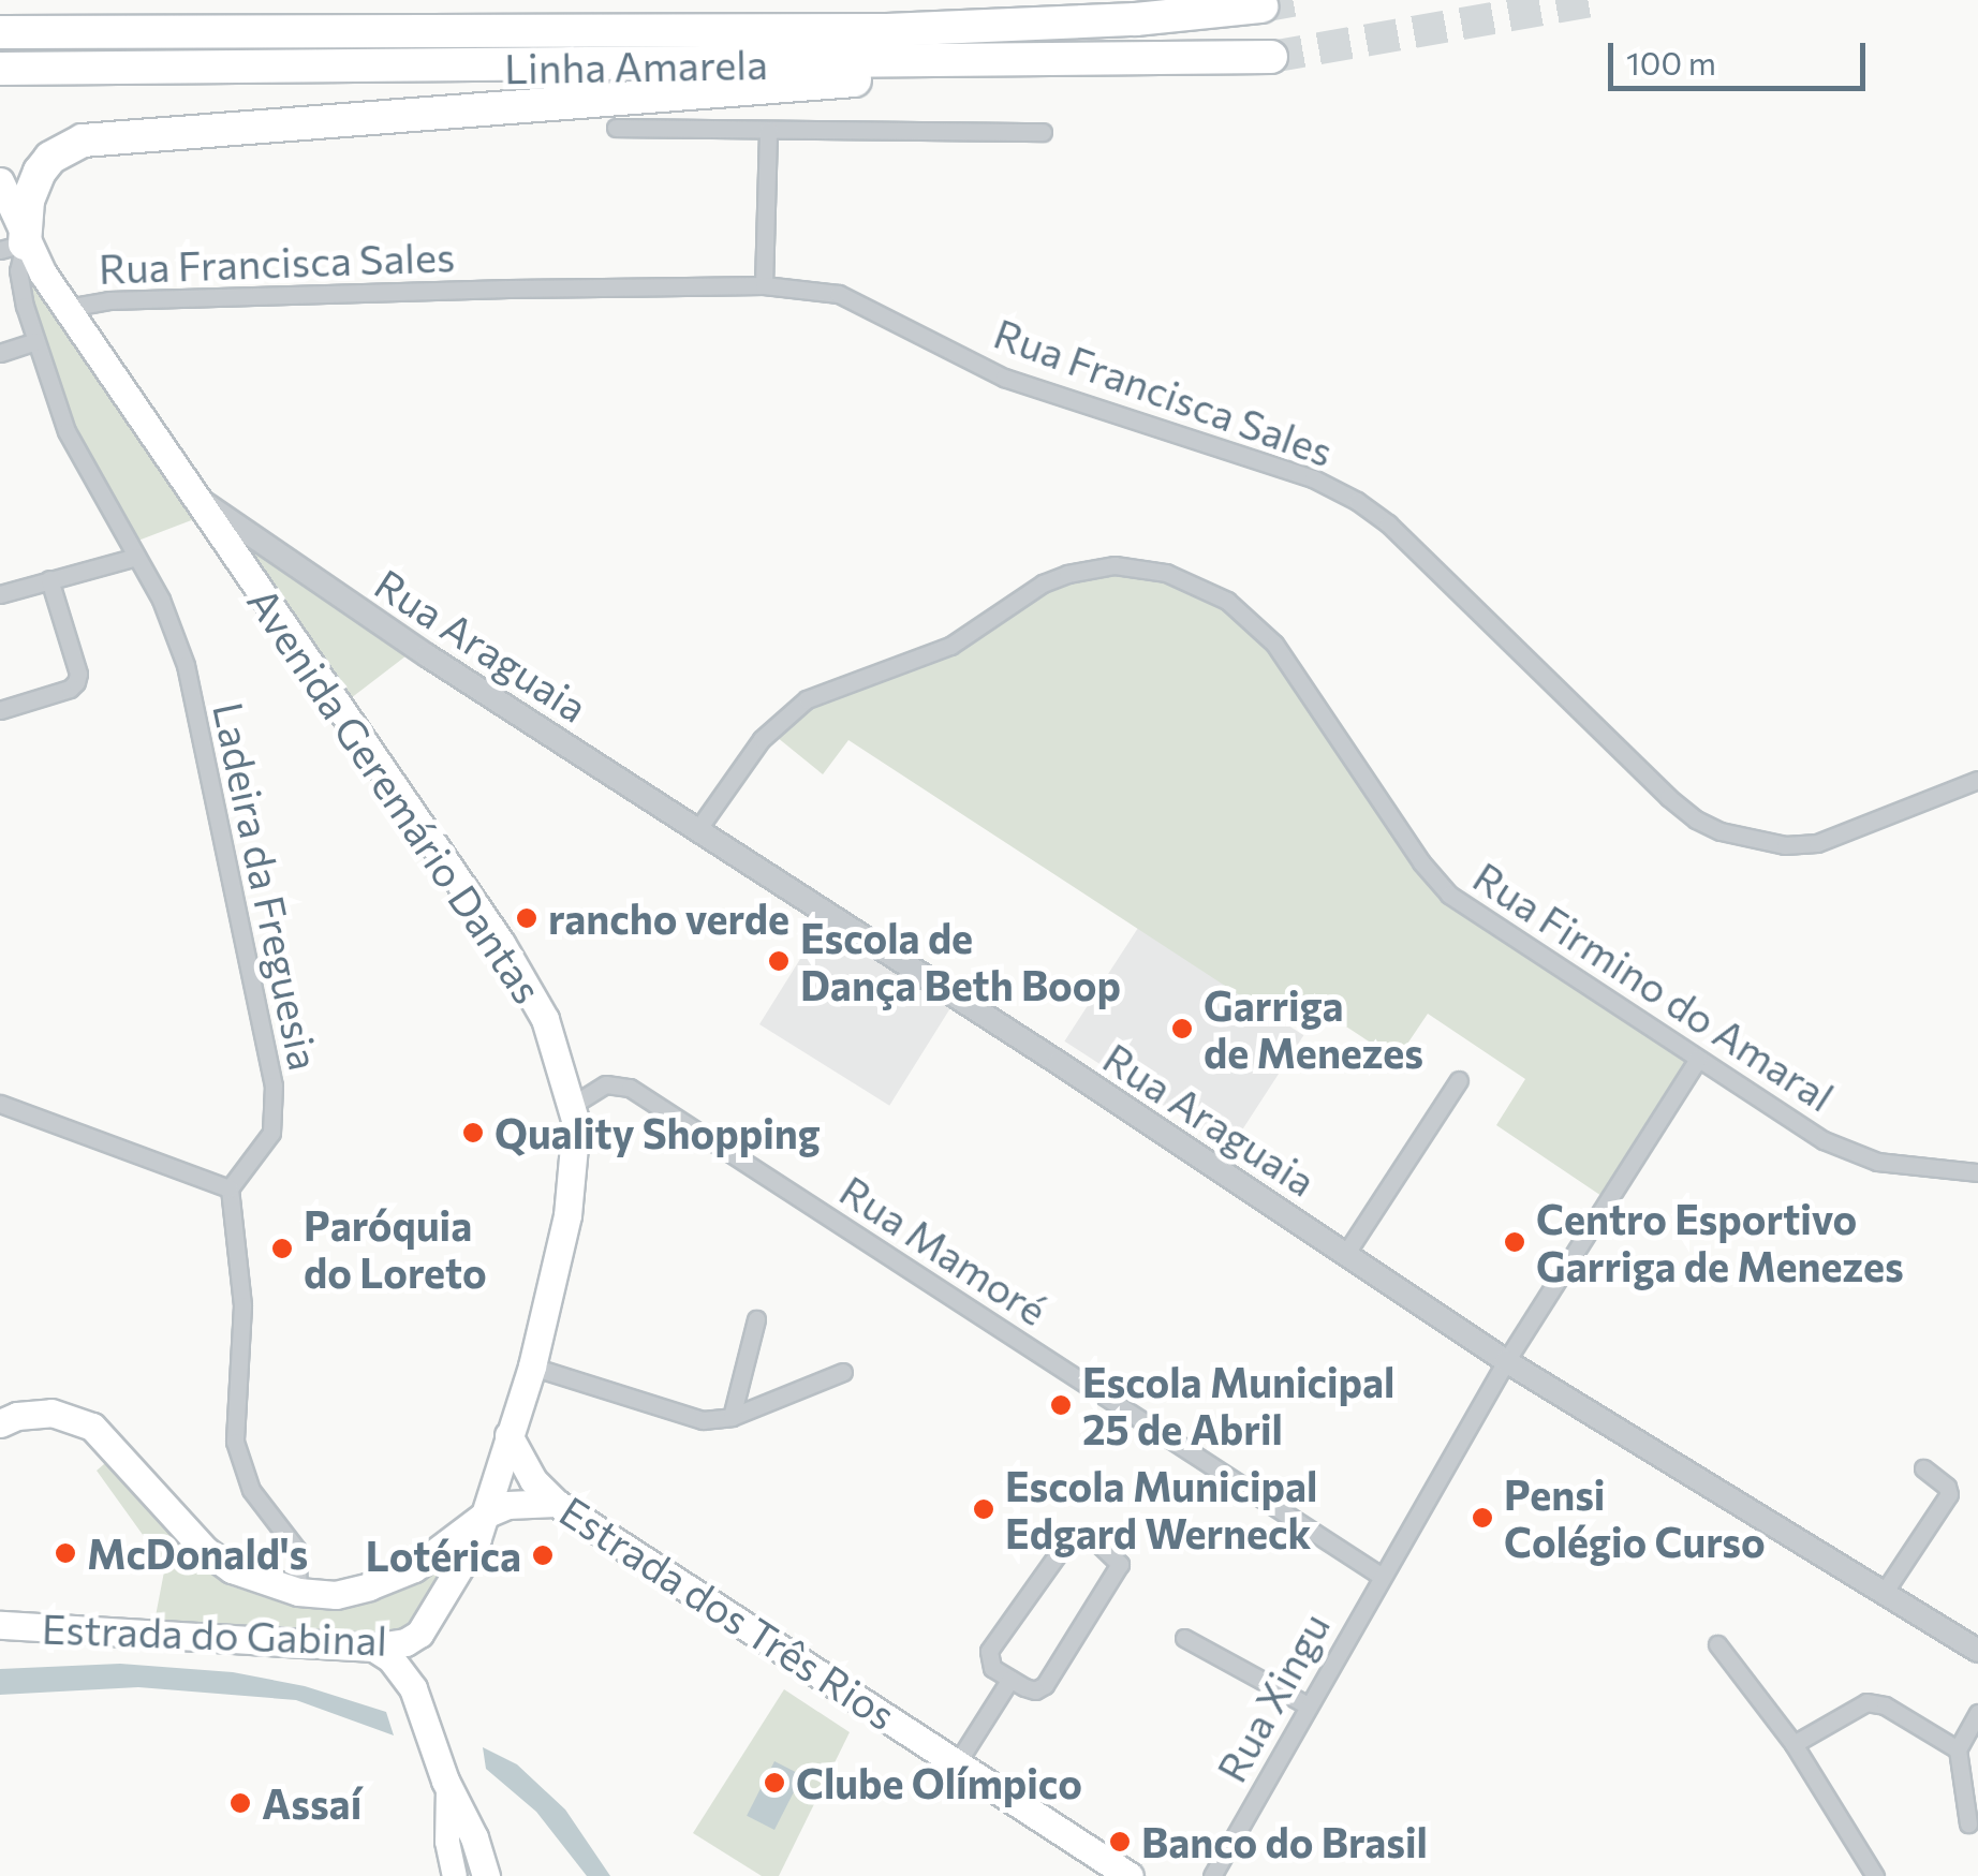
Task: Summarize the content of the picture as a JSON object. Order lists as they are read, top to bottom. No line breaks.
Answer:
{"streets":{"highway":["Linha Amarela"],"main road":["Avenida Geremário Dantas","Estrada dos Três Rios","Estrada do Gabinal"],"street":["Rua Francisca Sales","Rua Araguaia","Ladeira da Freguesia","Rua Firmino do Amaral","Rua Mamoré","Rua Xingu"]},"crossings":[["Rua Francisca Sales","Avenida Geremário Dantas"],["Rua Araguaia","Avenida Geremário Dantas"],["Rua Araguaia","Rua Firmino do Amaral"],["Rua Araguaia","Rua Xingu"],["Avenida Geremário Dantas","Ladeira da Freguesia"],["Avenida Geremário Dantas","Rua Mamoré"],["Avenida Geremário Dantas","Estrada dos Três Rios"],["Avenida Geremário Dantas","Estrada do Gabinal"],["Rua Firmino do Amaral","Rua Xingu"],["Rua Mamoré","Rua Xingu"]],"places":["rancho verde","Escola de Dança Beth Boop","Garriga de Menezes","Quality Shopping","Centro Esportivo Garriga de Menezes","Paróquia do Loreto","Escola Municipal 25 de Abril","Escola Municipal Edgard Werneck","Pensi Colégio Curso","McDonald's","Lotérica","Clube Olímpico","Assaí","Banco do Brasil"],"scale_bar":"100 m"}
